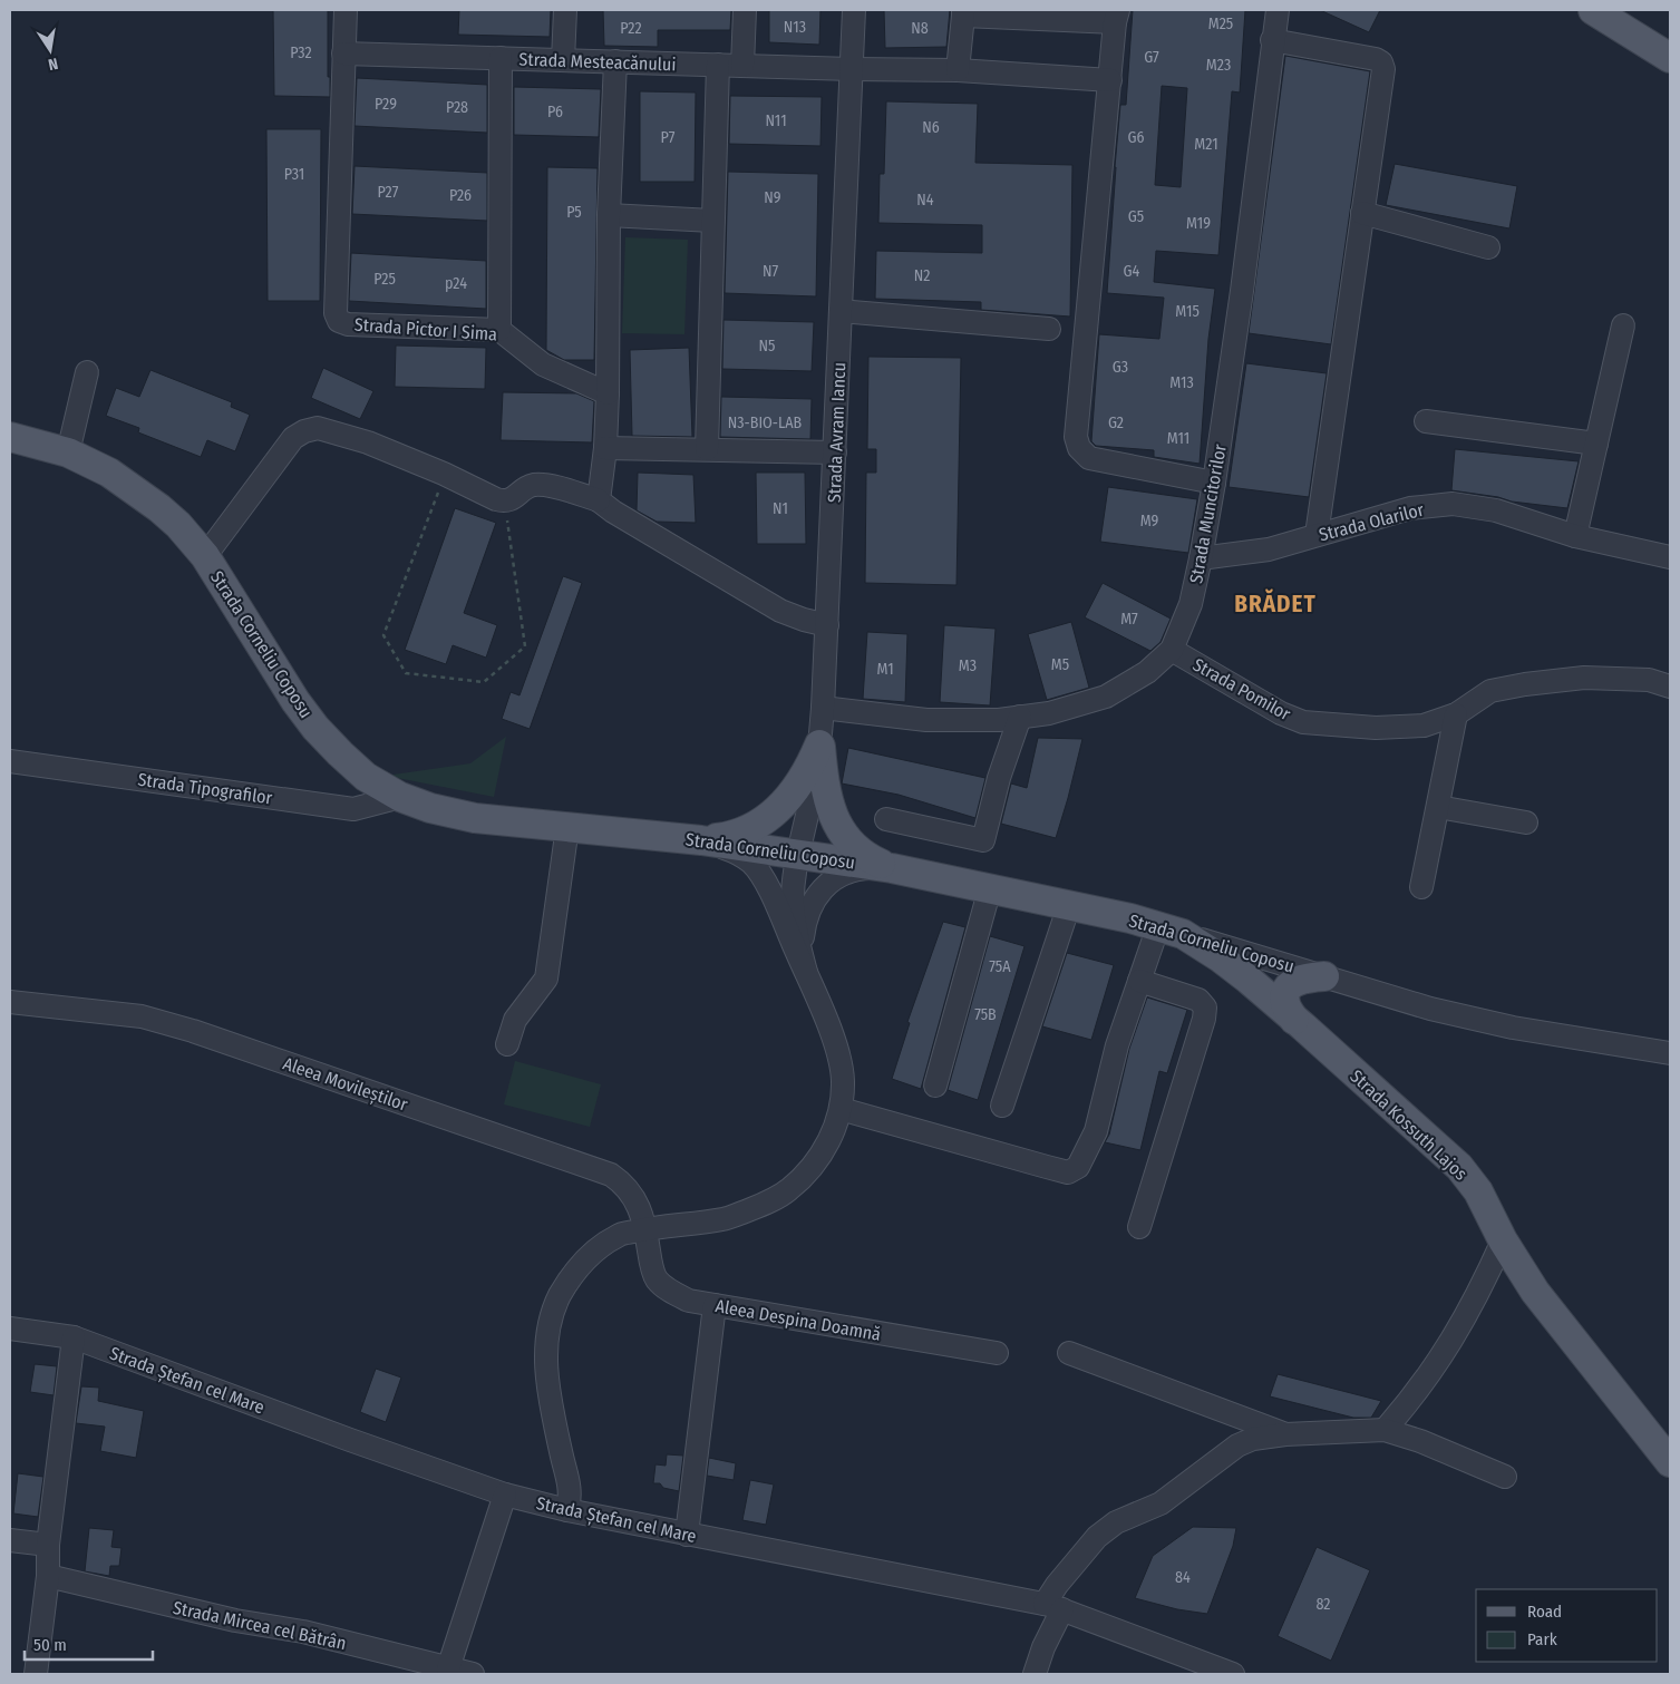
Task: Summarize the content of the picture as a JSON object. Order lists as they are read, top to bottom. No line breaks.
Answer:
{"streets":{"main road":["Strada Corneliu Coposu","Strada Kossuth Lajos"],"street":["Strada Mesteacănului","Strada Pictor I Sima","Strada Avram Iancu","Strada Muncitorilor","Strada Olarilor","Strada Pomilor","Strada Tipografilor","Aleea Movileștilor","Aleea Despina Doamnă","Strada Ștefan cel Mare","Strada Mircea cel Bătrân"]},"crossings":[["Strada Mesteacănului","Strada Pictor I Sima"],["Strada Mesteacănului","Strada Avram Iancu"],["Strada Avram Iancu","Strada Muncitorilor"],["Strada Avram Iancu","Strada Corneliu Coposu"],["Strada Muncitorilor","Strada Olarilor"],["Strada Muncitorilor","Strada Pomilor"],["Strada Corneliu Coposu","Strada Tipografilor"],["Strada Corneliu Coposu","Strada Kossuth Lajos"],["Aleea Movileștilor","Aleea Despina Doamnă"]],"districts":["BRĂDET"],"house_numbers":["M25","N13","P22","N8","P32","G7","M23","P29","P28","P6","N11","N6","P7","G6","M21","P31","P27","P26","N9","N4","P5","G5","M19","N7","G4","N2","P25","p24","M15","N5","G3","M13","N3-BIO-LAB","G2","M11","N1","M9","M7","M5","M3","M1","75A","75B","84","82"],"legend":["Road","Park"],"scale_bar":"50 m","north":"bottom"}
